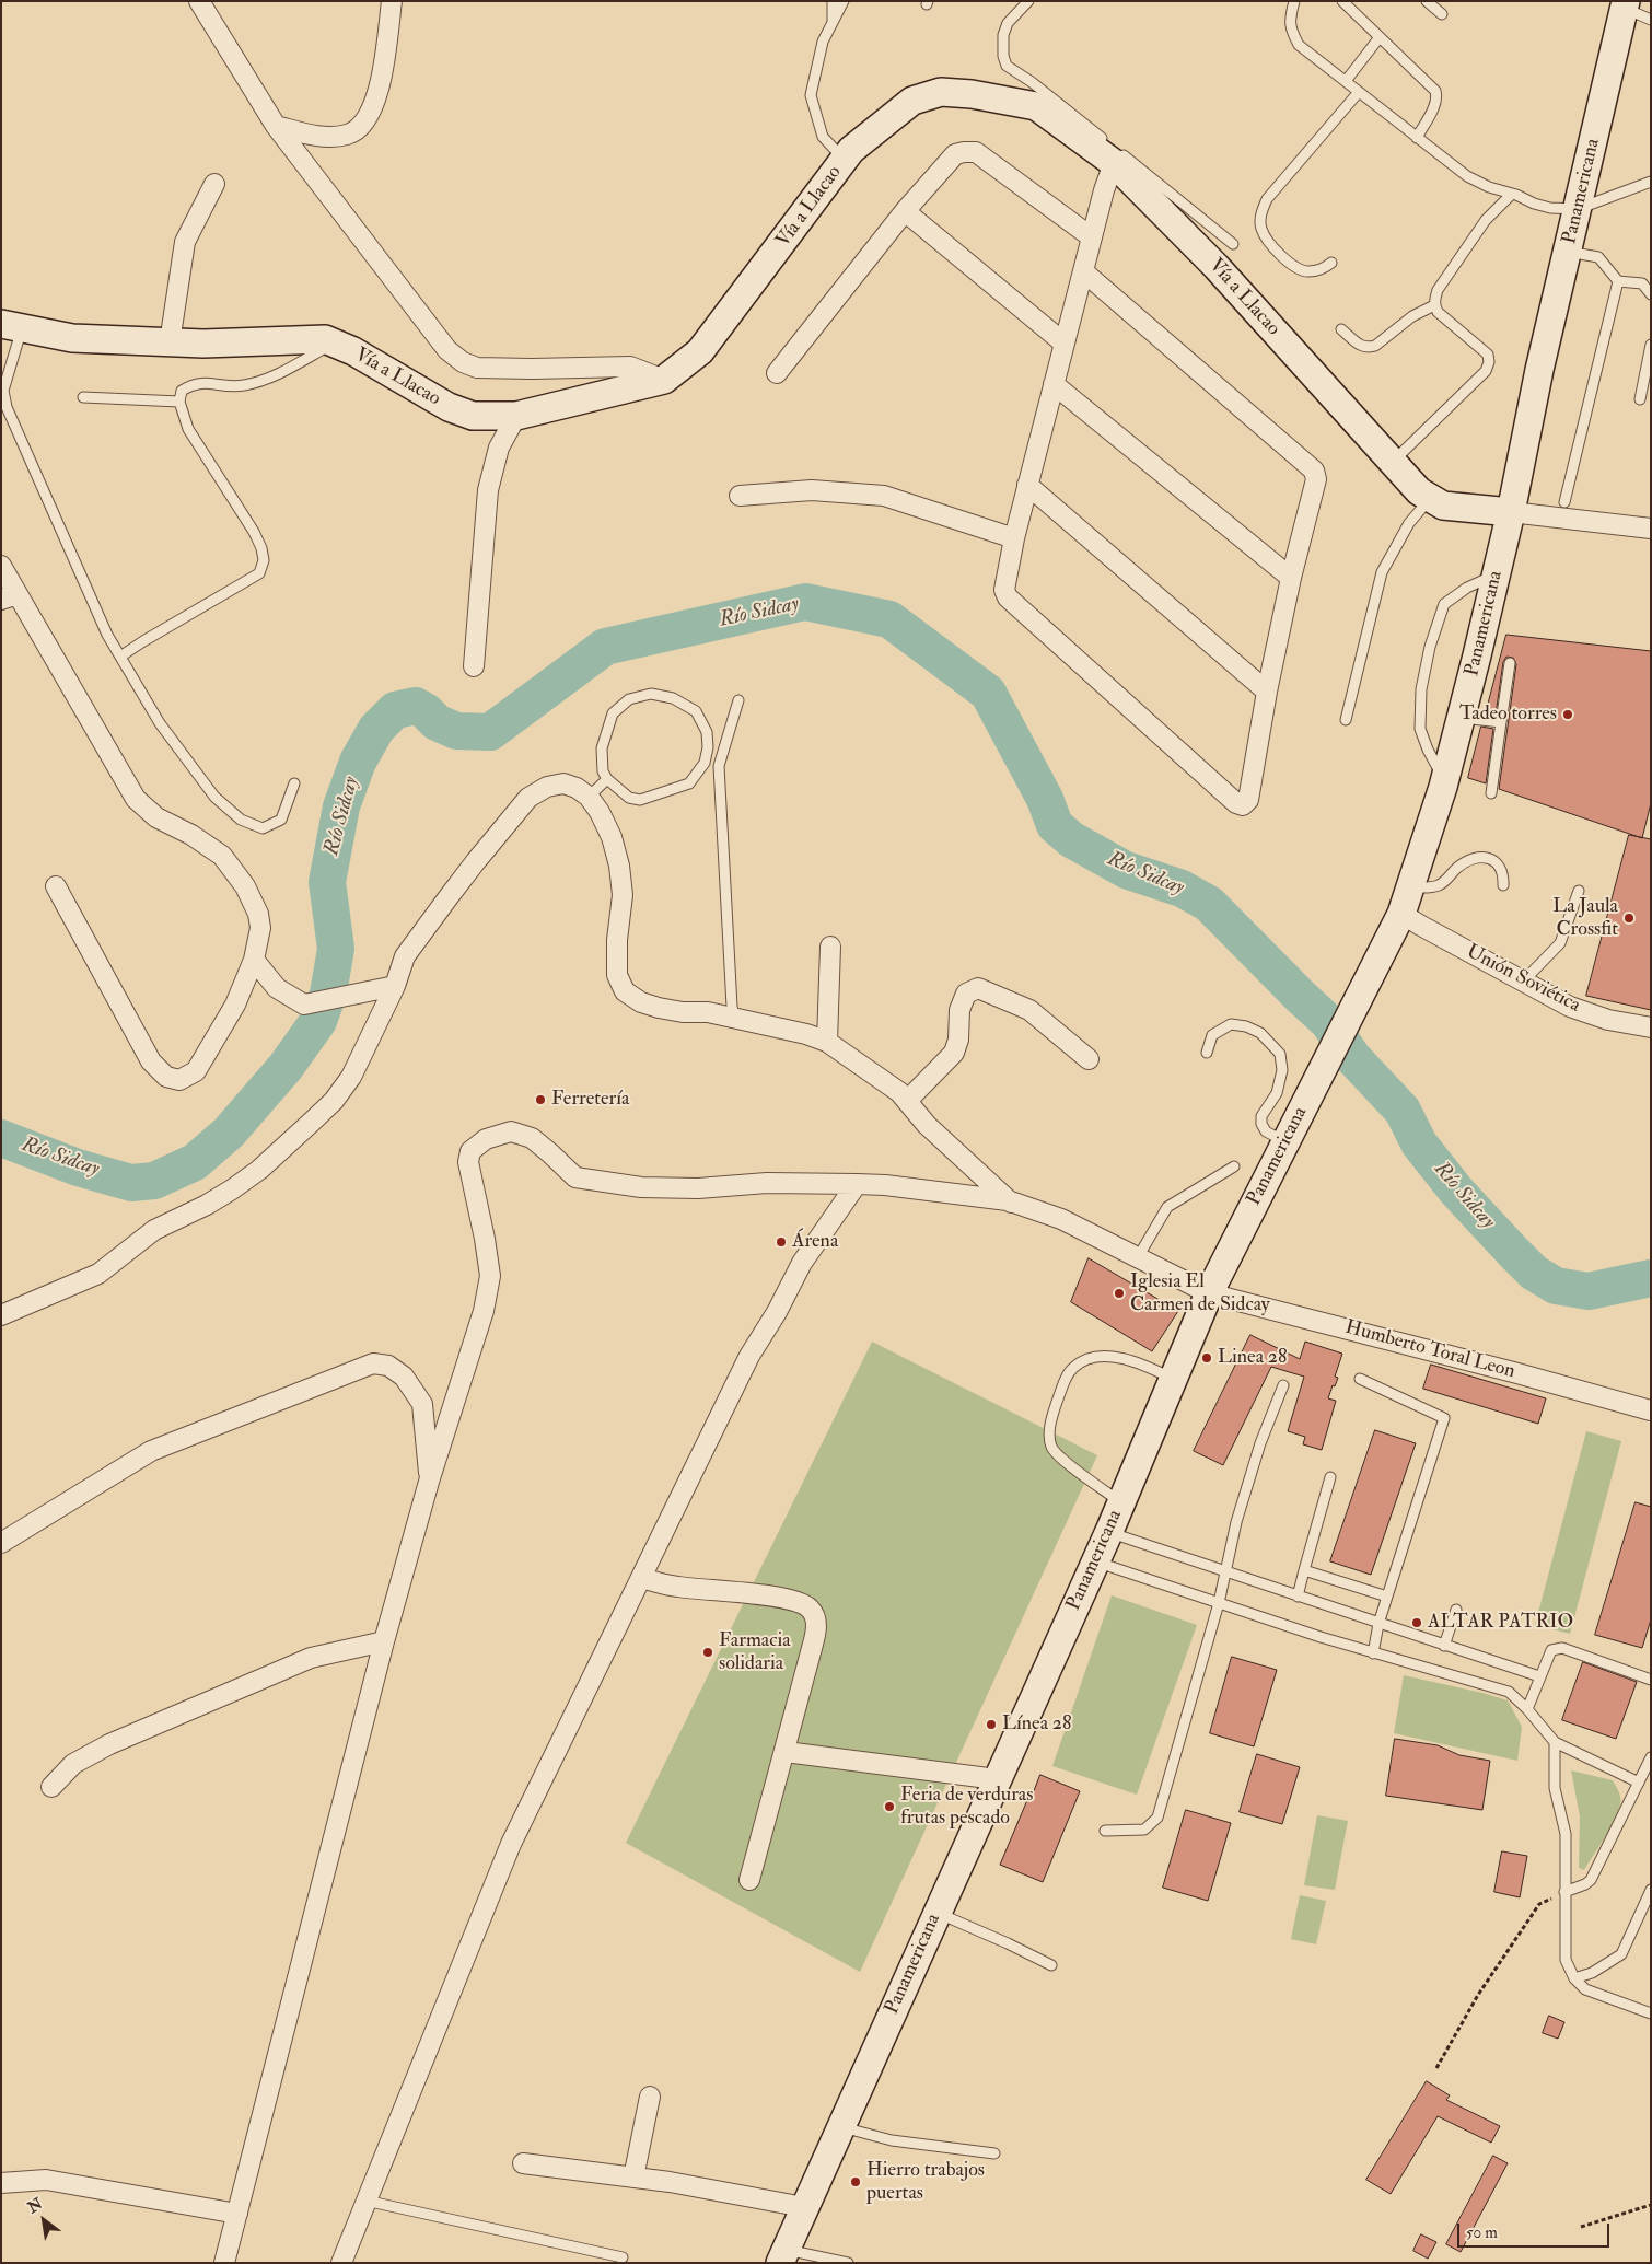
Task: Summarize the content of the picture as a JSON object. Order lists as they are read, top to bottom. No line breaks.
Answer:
{"streets":{"main road":["Panamericana","Vía a Llacao"],"street":["Unión Soviética","Humberto Toral Leon"]},"crossings":[["Panamericana","Unión Soviética"],["Panamericana","Humberto Toral Leon"]],"water":["Río Sidcay"],"places":["Tadeo torres","La Jaula Crossfit","Ferretería","Árena","Iglesia El Carmen de Sidcay","Linea 28","ALTAR PATRIO","Farmacia solidaria","Línea 28","Feria de verduras frutas pescado","Hierro trabajos puertas"],"scale_bar":"50 m","north":"top left"}
